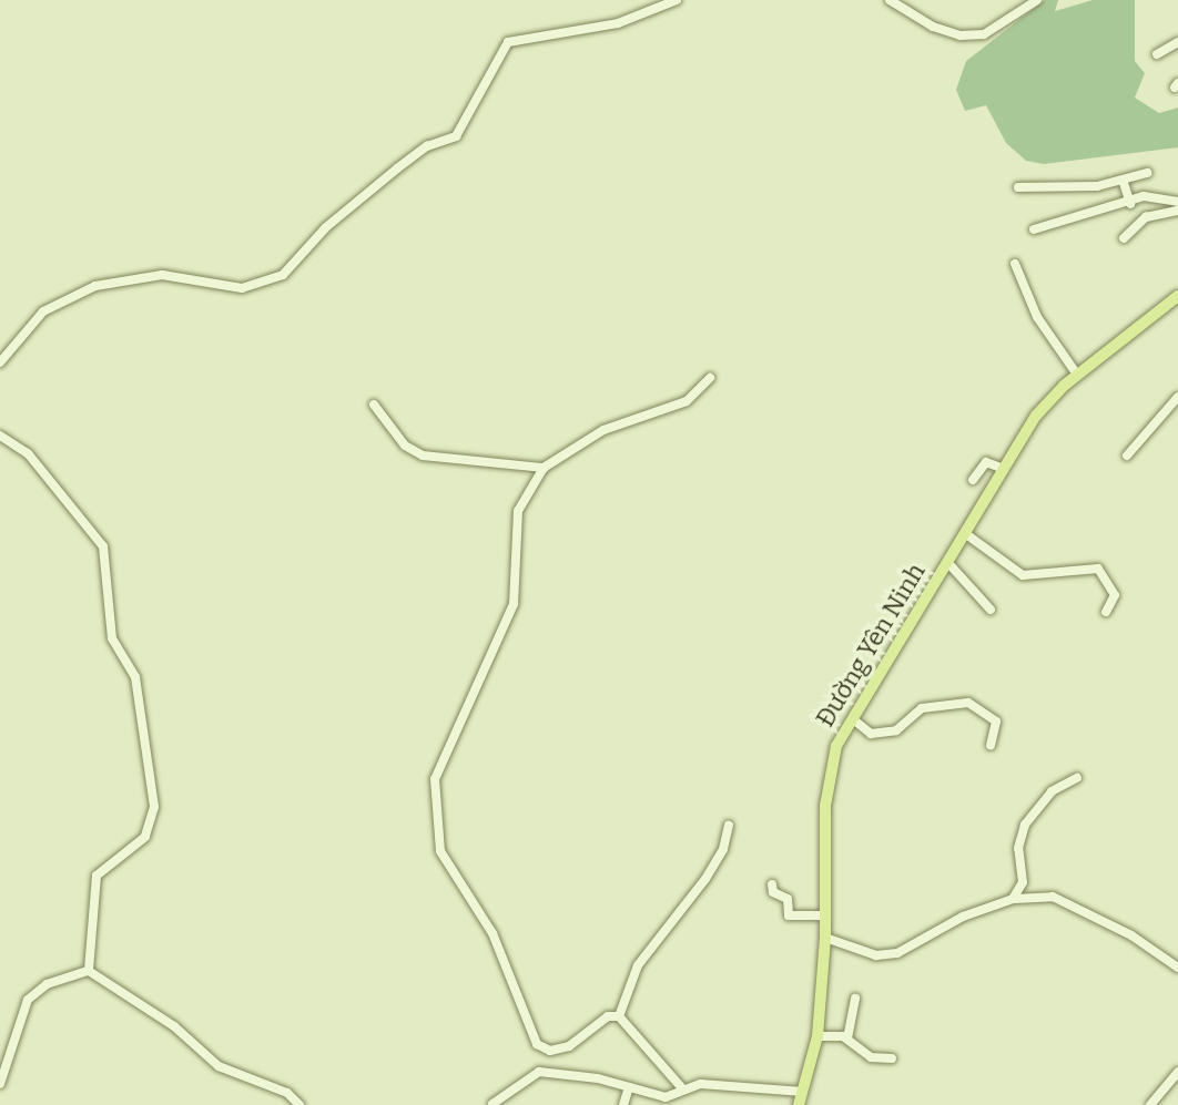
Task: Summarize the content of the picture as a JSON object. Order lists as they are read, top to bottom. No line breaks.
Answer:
{"streets":{"main road":["Đường Yên Ninh"]}}
